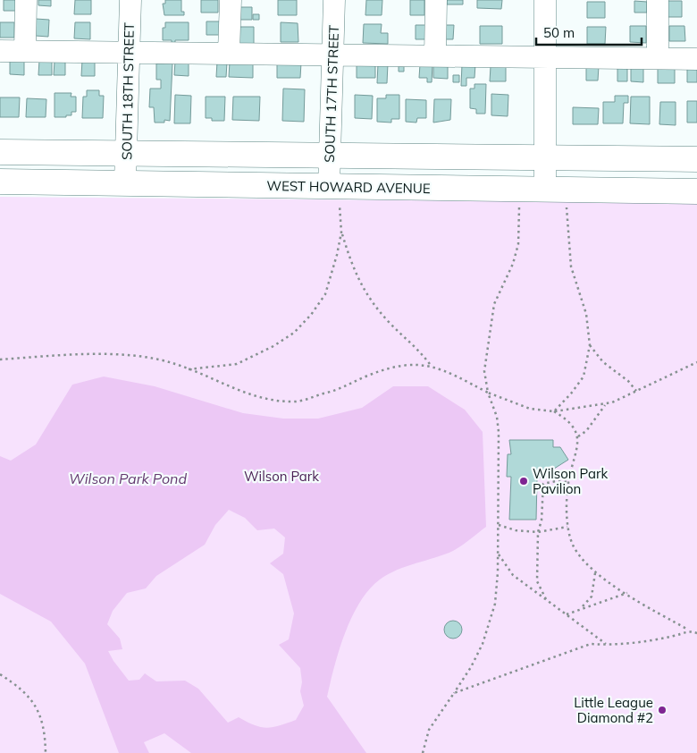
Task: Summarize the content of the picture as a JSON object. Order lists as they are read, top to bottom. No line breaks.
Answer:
{"streets":{"main road":["WEST HOWARD AVENUE"],"street":["SOUTH 18TH STREET","SOUTH 17TH STREET"]},"crossings":[["SOUTH 18TH STREET","WEST HOWARD AVENUE"],["SOUTH 17TH STREET","WEST HOWARD AVENUE"]],"water":["Wilson Park Pond"],"parks":["Wilson Park"],"places":["Wilson Park Pavilion","Little League Diamond #2"],"scale_bar":"50 m"}
